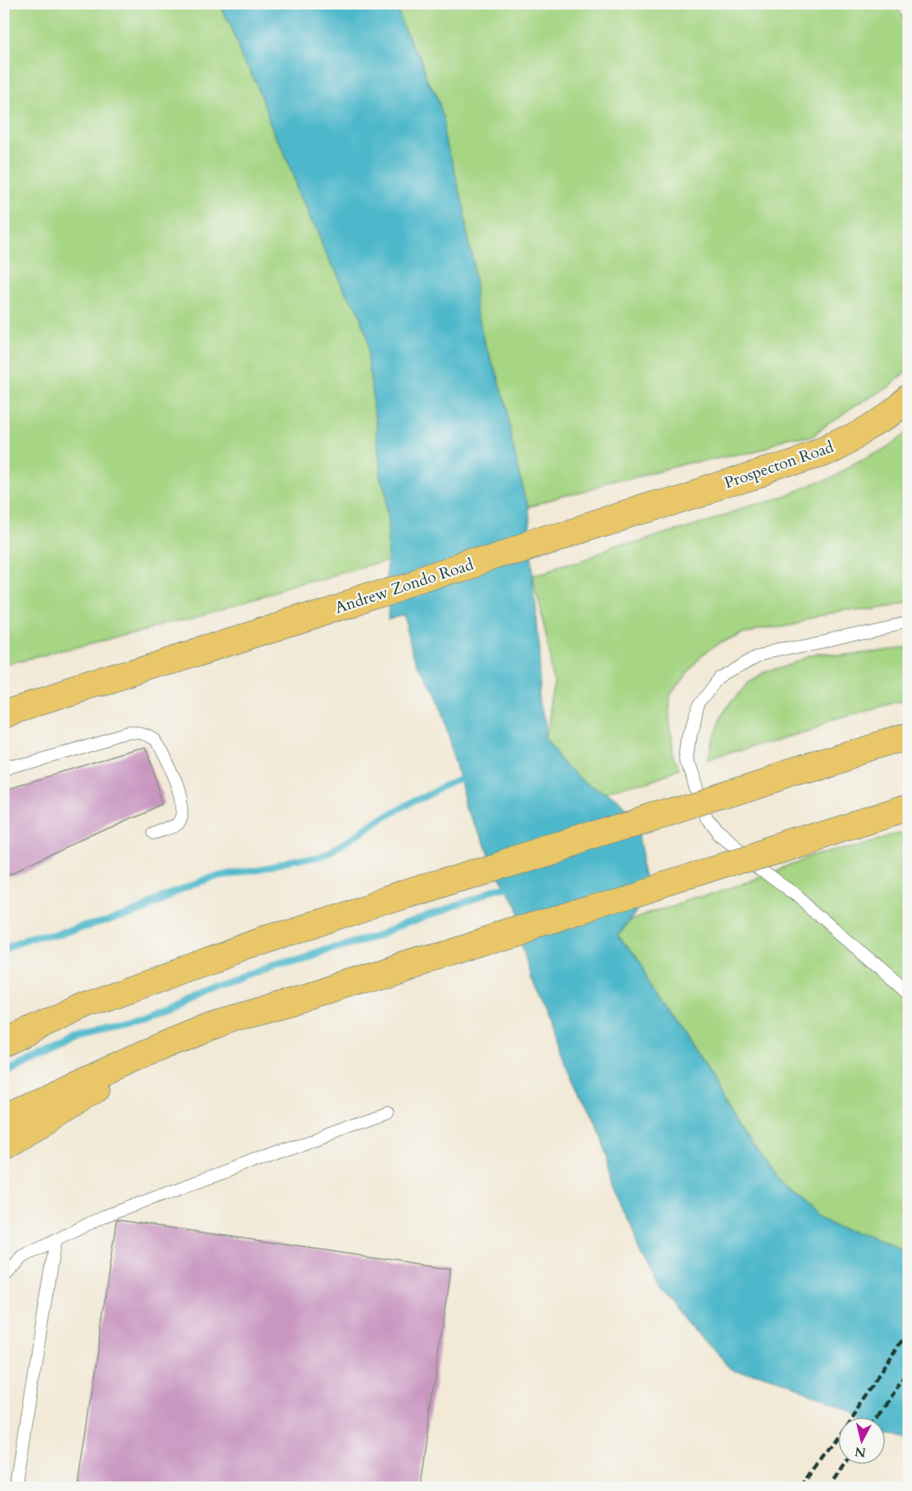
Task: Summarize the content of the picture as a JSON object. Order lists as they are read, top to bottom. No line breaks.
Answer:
{"streets":{"main road":["Prospecton Road","Andrew Zondo Road"]},"crossings":[["Prospecton Road","Andrew Zondo Road"]],"north":"bottom"}
